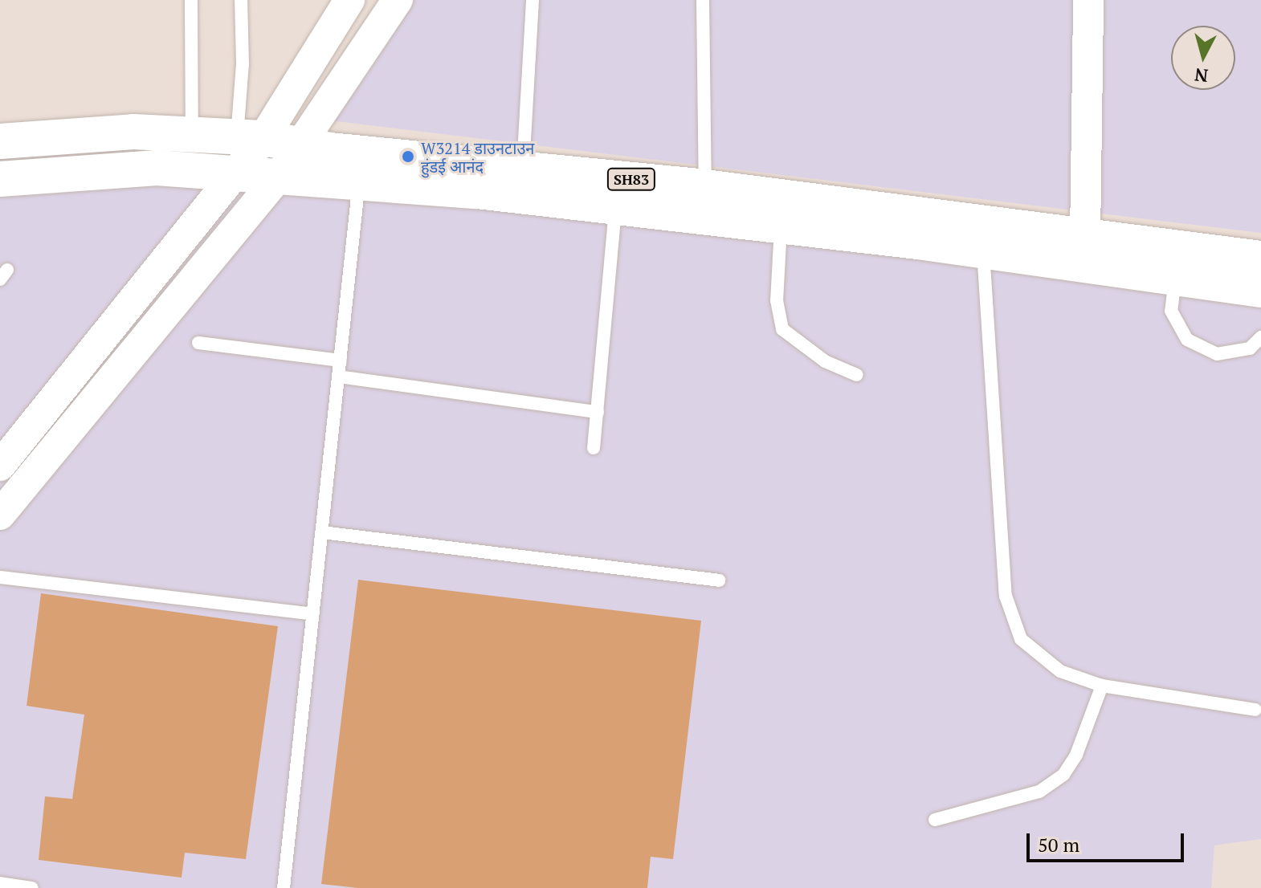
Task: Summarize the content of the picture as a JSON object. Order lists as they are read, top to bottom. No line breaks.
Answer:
{"streets":{"main road":["SH83"]},"places":["W3214 डाउनटाउन हुंडई आनंद"],"scale_bar":"50 m","north":"bottom"}
